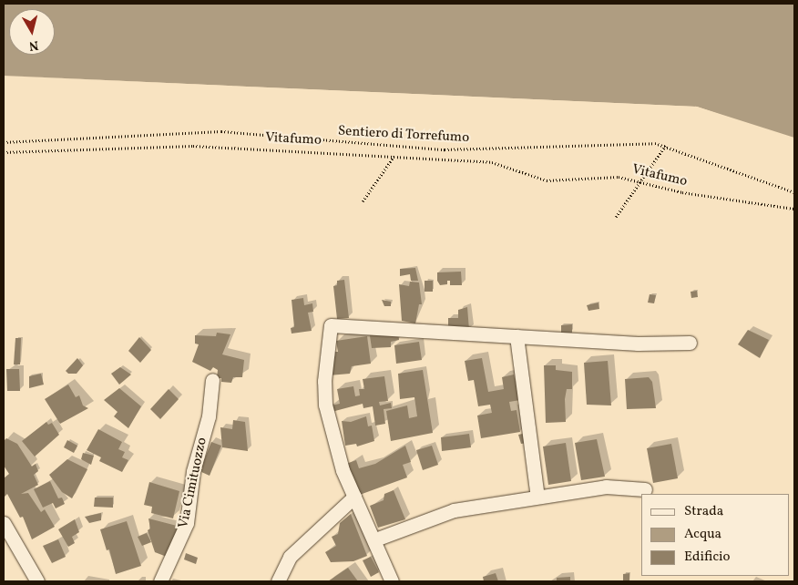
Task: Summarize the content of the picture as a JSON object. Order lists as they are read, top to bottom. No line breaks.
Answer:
{"streets":{"street":["Via Cimituozzo"],"path":["Sentiero di Torrefumo","Vitafumo"]},"legend":["Strada","Acqua","Edificio"],"north":"bottom"}
